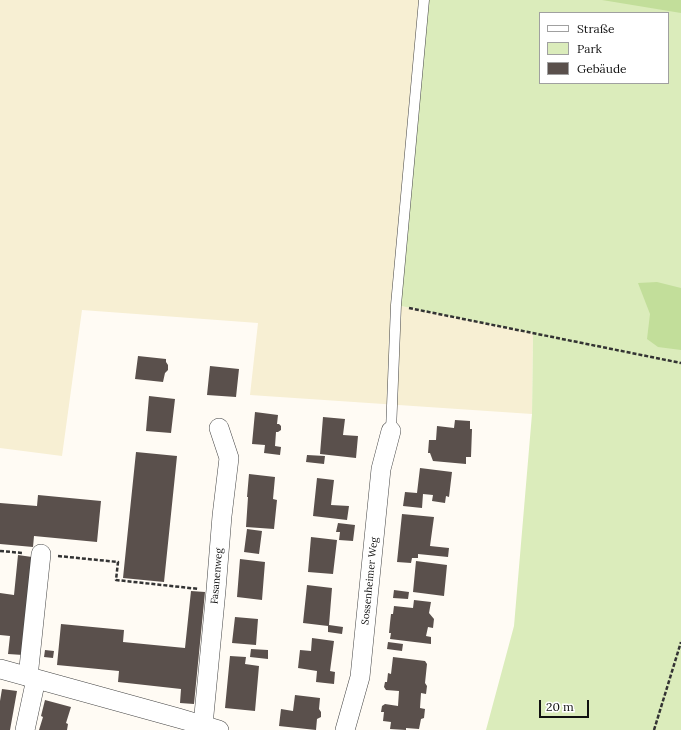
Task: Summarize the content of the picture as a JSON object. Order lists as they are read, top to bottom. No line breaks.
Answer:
{"streets":{"street":["Fasanenweg","Sossenheimer Weg"]},"legend":["Straße","Park","Gebäude"],"scale_bar":"20 m"}
